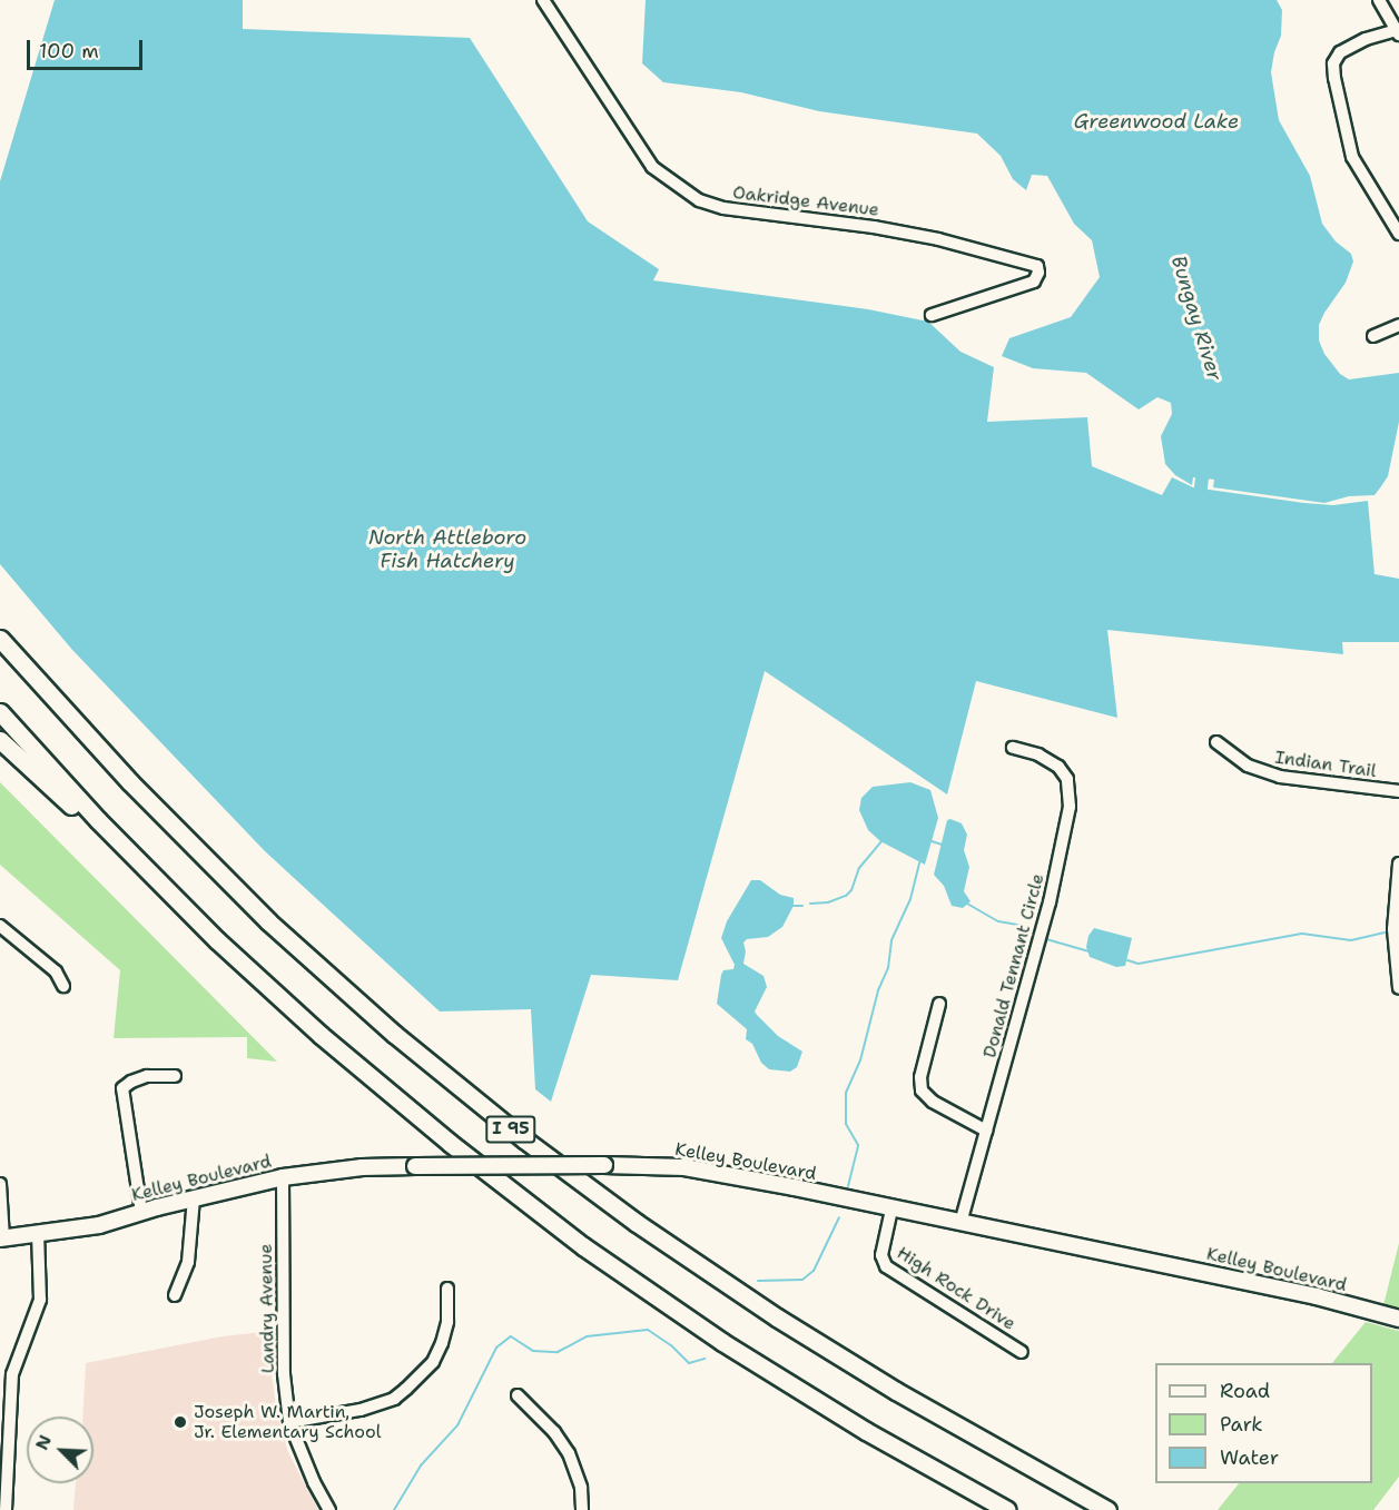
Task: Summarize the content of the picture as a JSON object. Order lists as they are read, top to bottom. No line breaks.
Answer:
{"streets":{"highway":["I 95"],"main road":["Kelley Boulevard"],"street":["Oakridge Avenue","Indian Trail","Donald Tennant Circle","High Rock Drive","Landry Avenue"]},"crossings":[["Donald Tennant Circle","Kelley Boulevard"],["Kelley Boulevard","High Rock Drive"],["Kelley Boulevard","Landry Avenue"]],"water":["Greenwood Lake","Bungay River","North Attleboro Fish Hatchery"],"places":["Joseph W. Martin, Jr. Elementary School"],"legend":["Road","Park","Water"],"scale_bar":"100 m","north":"top left"}
